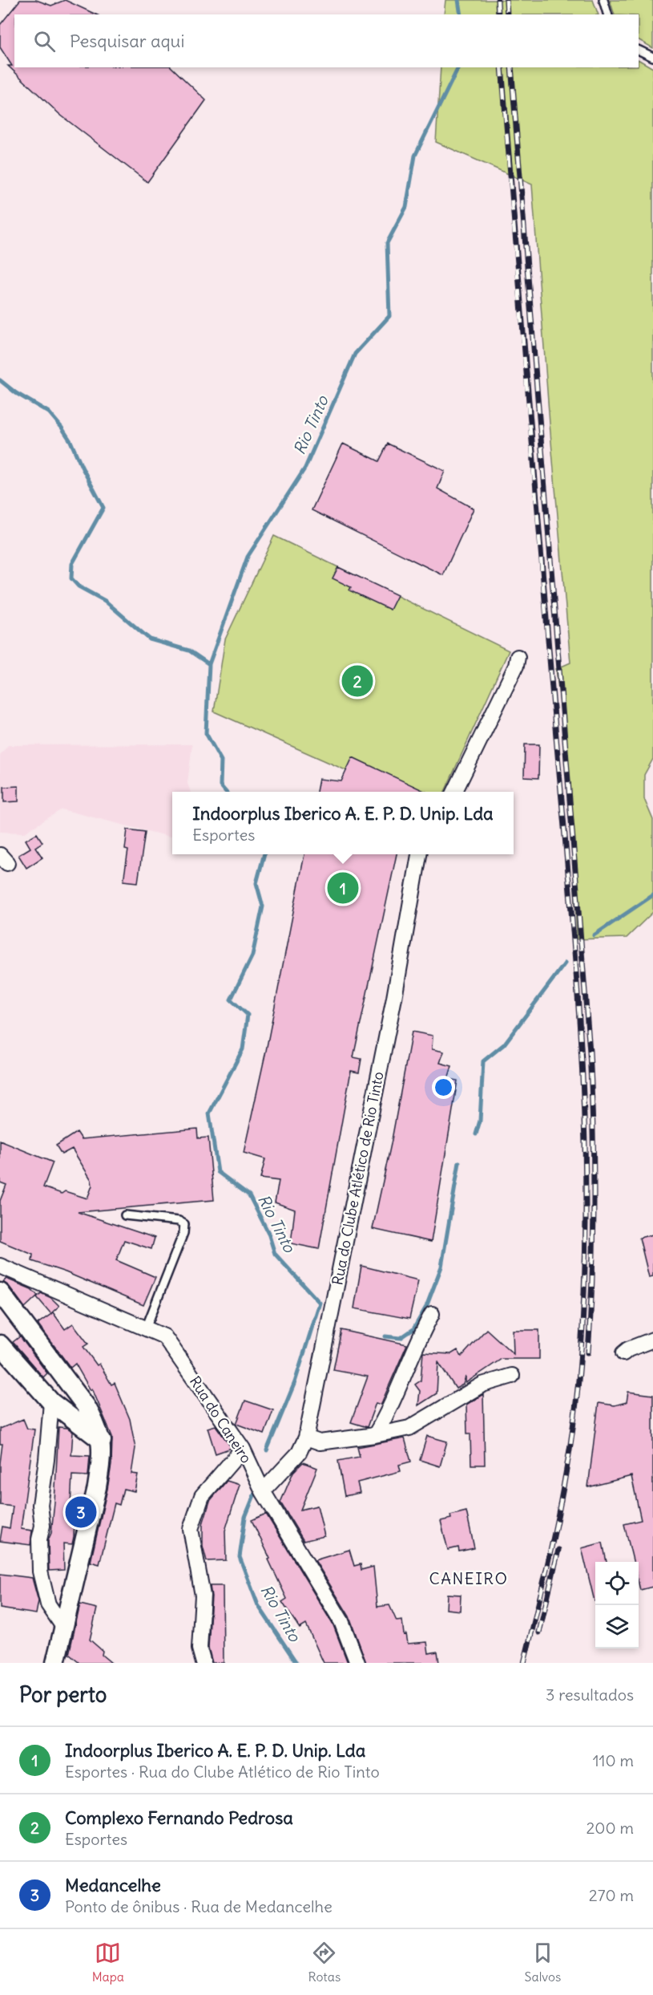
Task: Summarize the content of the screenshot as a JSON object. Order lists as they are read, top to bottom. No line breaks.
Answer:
{"streets":{"street":["Rua do Clube Atlético de Rio Tinto","Rua do Caneiro"]},"crossings":[["Rua do Clube Atlético de Rio Tinto","Rua do Caneiro"]],"districts":["CANEIRO"],"water":["Rio Tinto"],"page":{"search":"Pesquisar aqui","pins":["2","1","3"],"popup":["Indoorplus Iberico A. E. P. D. Unip. Lda","Esportes"],"heading":["Por perto","3 resultados"],"list":[{"mark":"1","name":"Indoorplus Iberico A. E. P. D. Unip. Lda","note":"Esportes · Rua do Clube Atlético de Rio Tinto","value":"110 m"},{"mark":"2","name":"Complexo Fernando Pedrosa","note":"Esportes","value":"200 m"},{"mark":"3","name":"Medancelhe","note":"Ponto de ônibus · Rua de Medancelhe","value":"270 m"}],"nav":["Mapa","Rotas","Salvos"]}}
